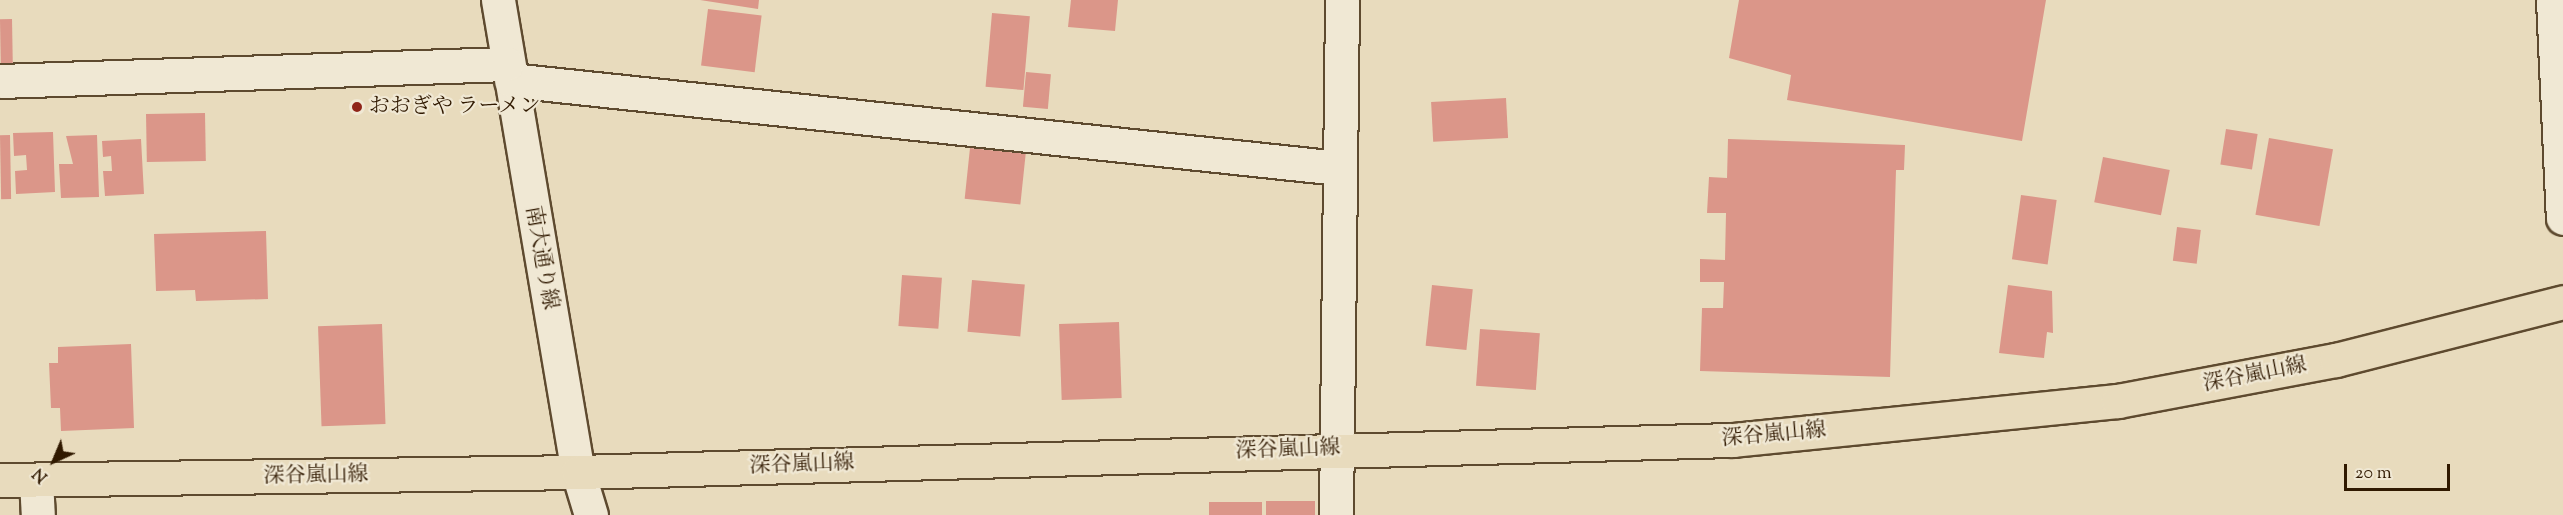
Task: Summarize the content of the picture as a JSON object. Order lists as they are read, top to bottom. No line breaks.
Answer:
{"streets":{"main road":["深谷嵐山線"],"street":["南大通り線"]},"crossings":[["南大通り線","深谷嵐山線"]],"places":["おおぎや ラーメン"],"scale_bar":"20 m","north":"bottom left"}
